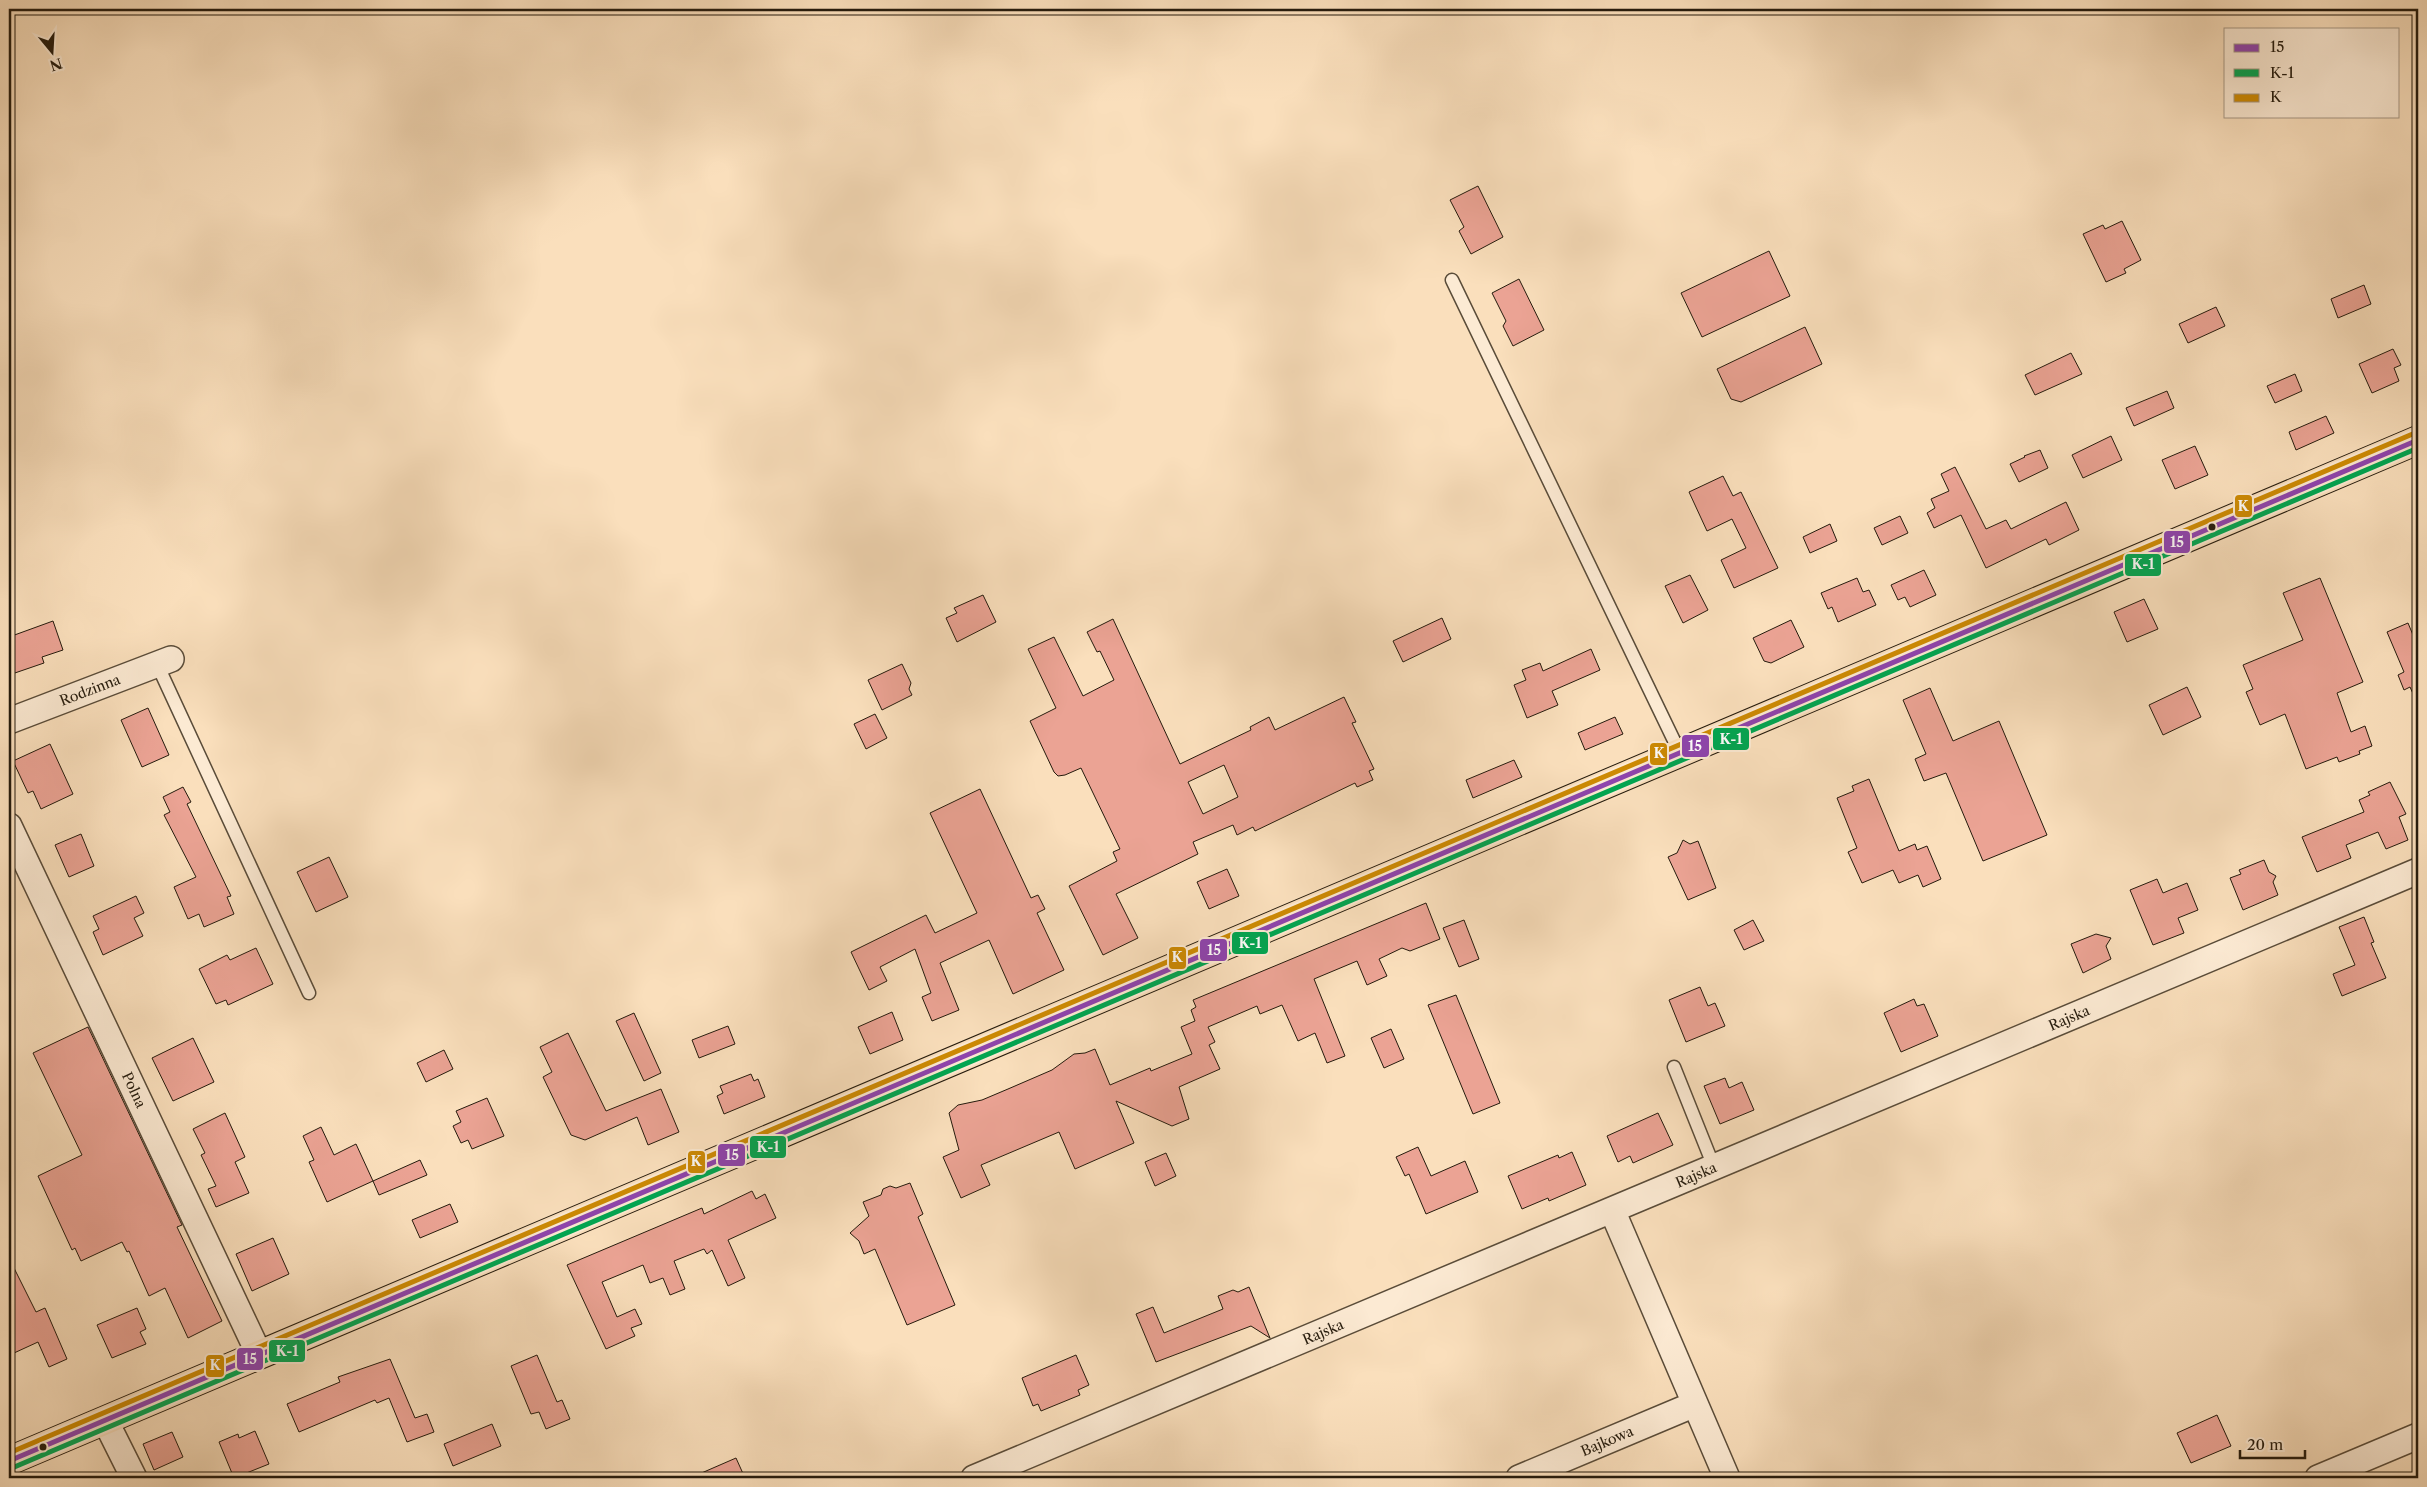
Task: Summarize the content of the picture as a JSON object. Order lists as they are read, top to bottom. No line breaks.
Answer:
{"streets":{"street":["Rodzinna","Rajska","Polna","Bajkowa"]},"lines":["transit line K","transit line 15","transit line K-1"],"legend":["15","K-1","K"],"scale_bar":"20 m","north":"bottom"}
